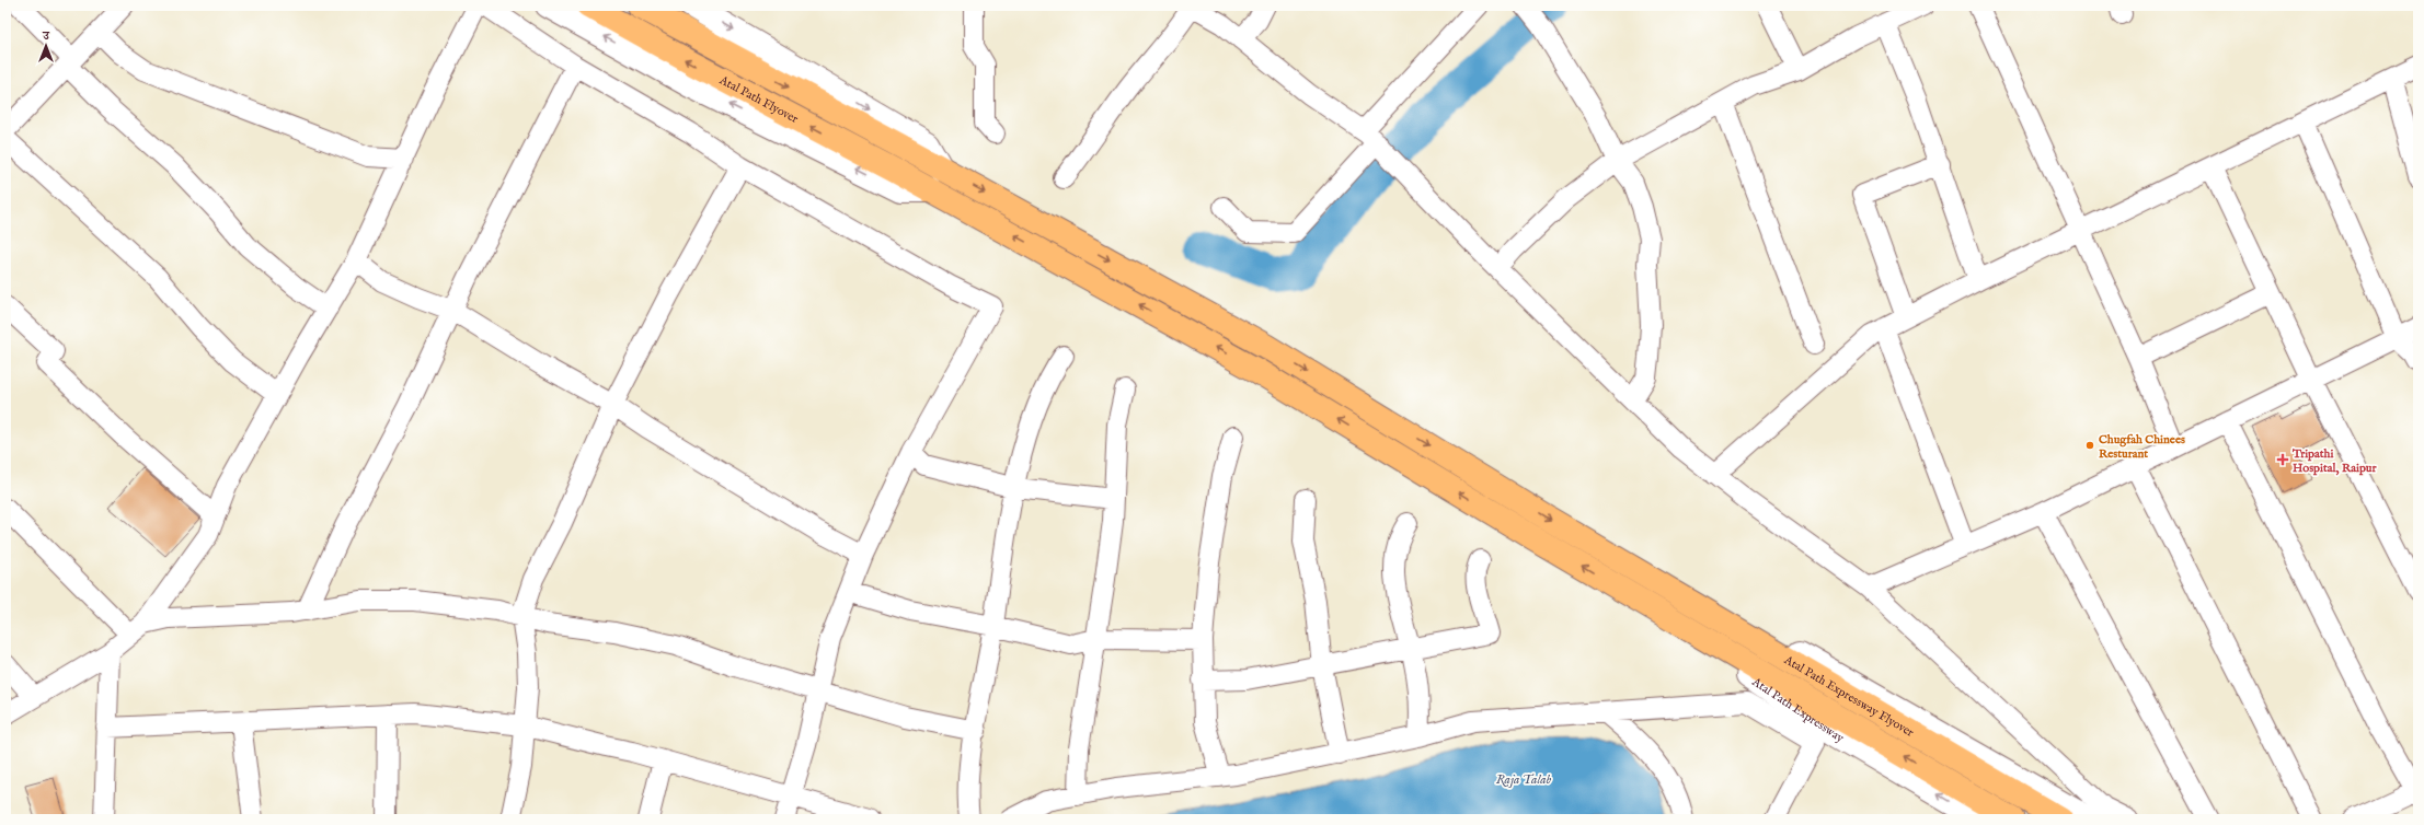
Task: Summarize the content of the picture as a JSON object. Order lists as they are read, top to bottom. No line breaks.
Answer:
{"streets":{"highway":["Atal Path Flyover","Atal Path Expressway Flyover"],"street":["Atal Path Expressway"]},"crossings":[["Atal Path Flyover","Atal Path Expressway Flyover"],["Atal Path Expressway Flyover","Atal Path Expressway"]],"water":["Raja Talab"],"places":{"other":["Chugfah Chinees Resturant"],"health":["Tripathi Hospital, Raipur"]},"north":"top"}
